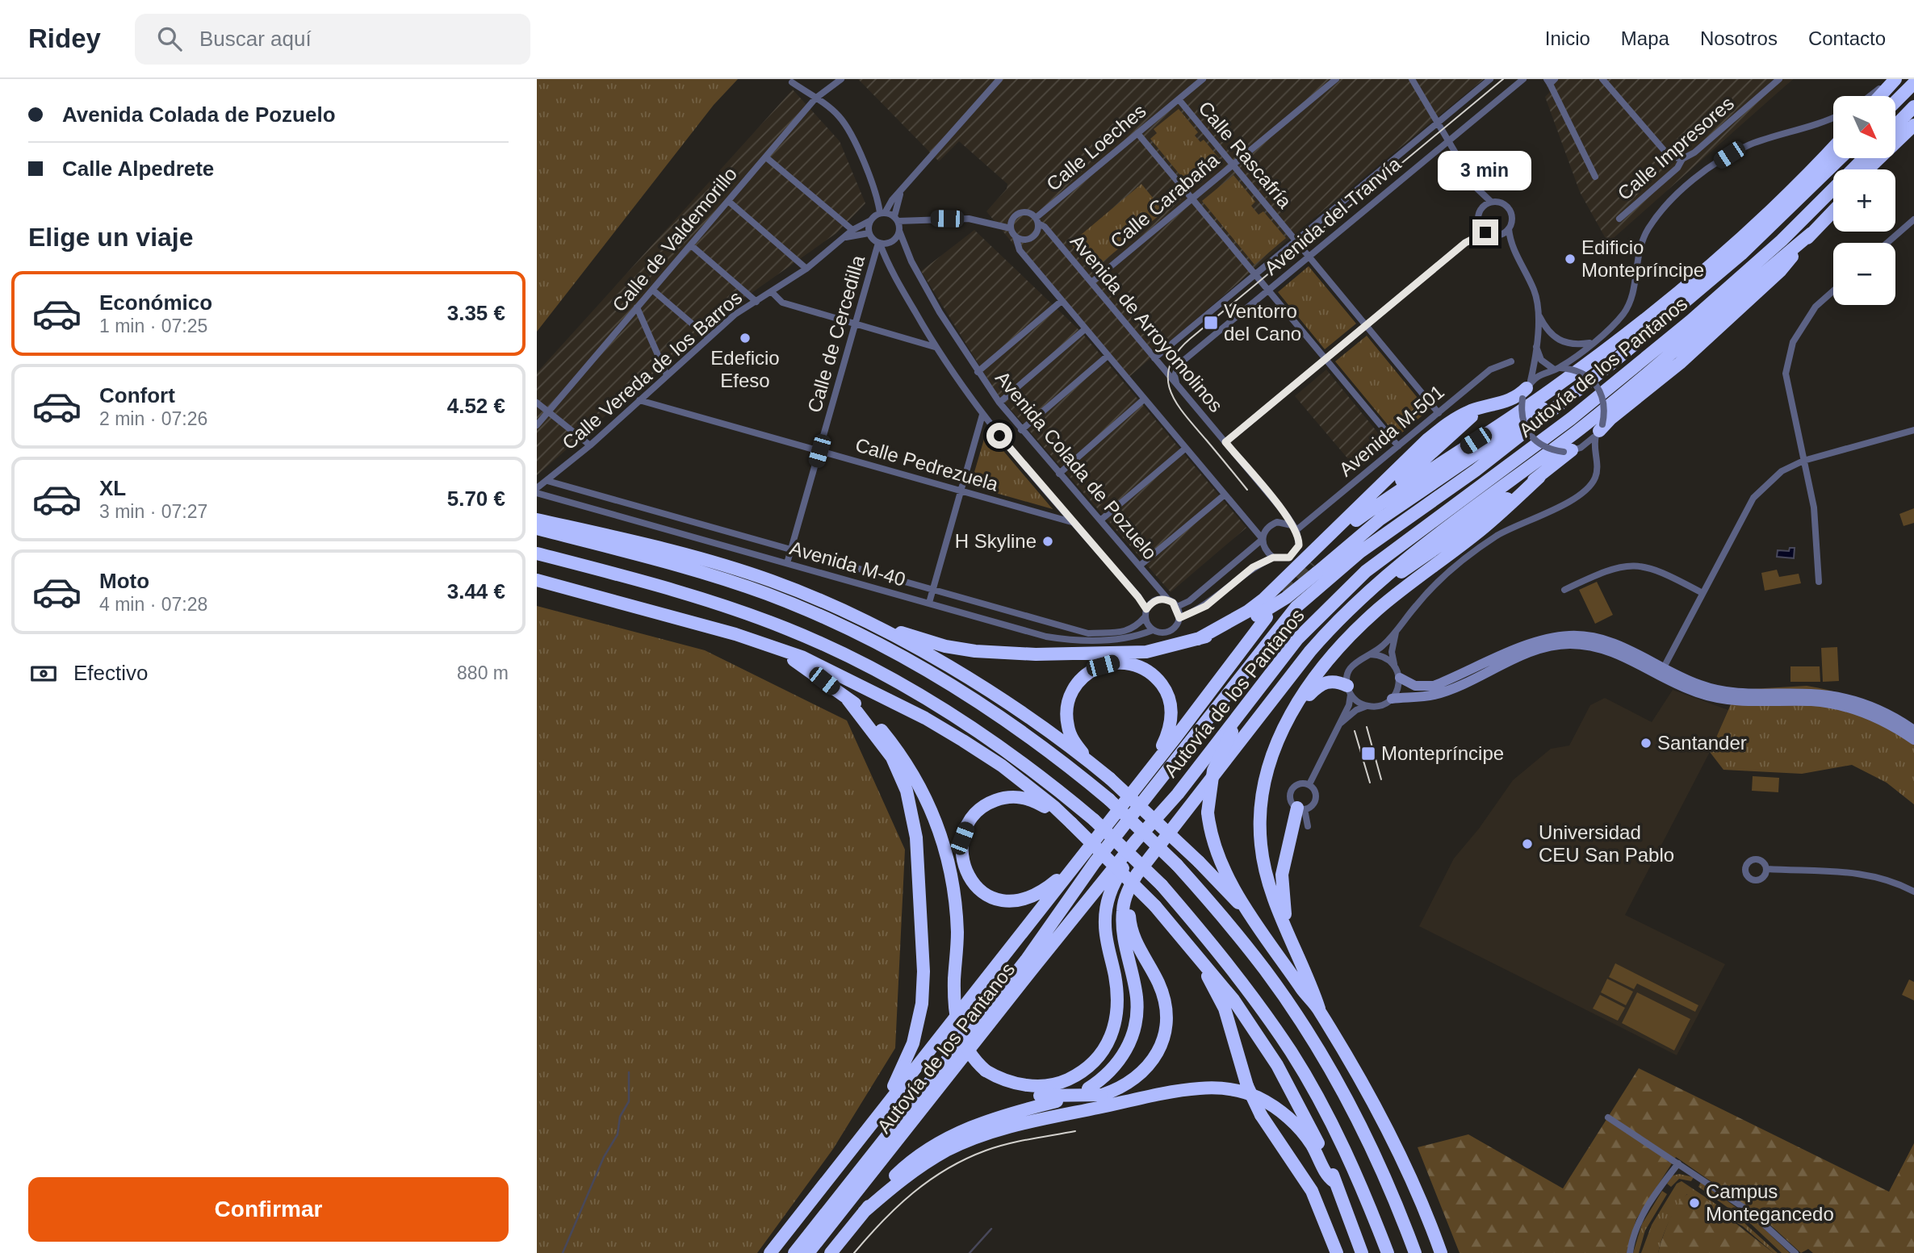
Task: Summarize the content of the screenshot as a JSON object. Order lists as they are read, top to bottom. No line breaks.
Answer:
{"streets":{"highway":["Autovía de los Pantanos"],"street":["Calle Loeches","Calle Impresores","Calle Rascafría","Calle Carabaña","Avenida del Tranvía","Calle de Valdemorillo","Avenida de Arroyomolinos","Calle de Cercedilla","Calle Vereda de los Barros","Avenida M-501","Calle Pedrezuela","Avenida Colada de Pozuelo","Avenida M-40"]},"crossings":[["Calle Loeches","Calle Rascafría"],["Calle Loeches","Avenida de Arroyomolinos"],["Calle Rascafría","Calle Carabaña"],["Calle Rascafría","Avenida del Tranvía"],["Calle Rascafría","Avenida M-501"],["Calle Carabaña","Avenida de Arroyomolinos"],["Avenida del Tranvía","Avenida de Arroyomolinos"],["Avenida de Arroyomolinos","Avenida M-501"],["Calle de Cercedilla","Calle Vereda de los Barros"],["Calle de Cercedilla","Calle Pedrezuela"],["Calle de Cercedilla","Avenida Colada de Pozuelo"],["Calle de Cercedilla","Avenida M-40"],["Calle Vereda de los Barros","Calle Pedrezuela"],["Calle Vereda de los Barros","Avenida Colada de Pozuelo"],["Calle Vereda de los Barros","Avenida M-40"],["Calle Pedrezuela","Avenida Colada de Pozuelo"],["Avenida Colada de Pozuelo","Avenida M-40"]],"places":{"other":["Edificio Montepríncipe","Edeficio Efeso","H Skyline","Santander","Universidad CEU San Pablo","Campus Montegancedo"],"transit":["Ventorro del Cano","Montepríncipe"]},"north":"bottom right","page":{"header":"Ridey","search":"Buscar aquí","nav":["Inicio","Mapa","Nosotros","Contacto"],"banner":["Avenida Colada de Pozuelo","Calle Alpedrete"],"map_buttons":["+","−"],"bubble":"3 min","heading":"Elige un viaje","list":[{"name":"Económico","note":"1 min · 07:25","value":"3.35 €"},{"name":"Confort","note":"2 min · 07:26","value":"4.52 €"},{"name":"XL","note":"3 min · 07:27","value":"5.70 €"},{"name":"Moto","note":"4 min · 07:28","value":"3.44 €"}],"pay":["Efectivo","880 m"],"buttons":"Confirmar"}}
